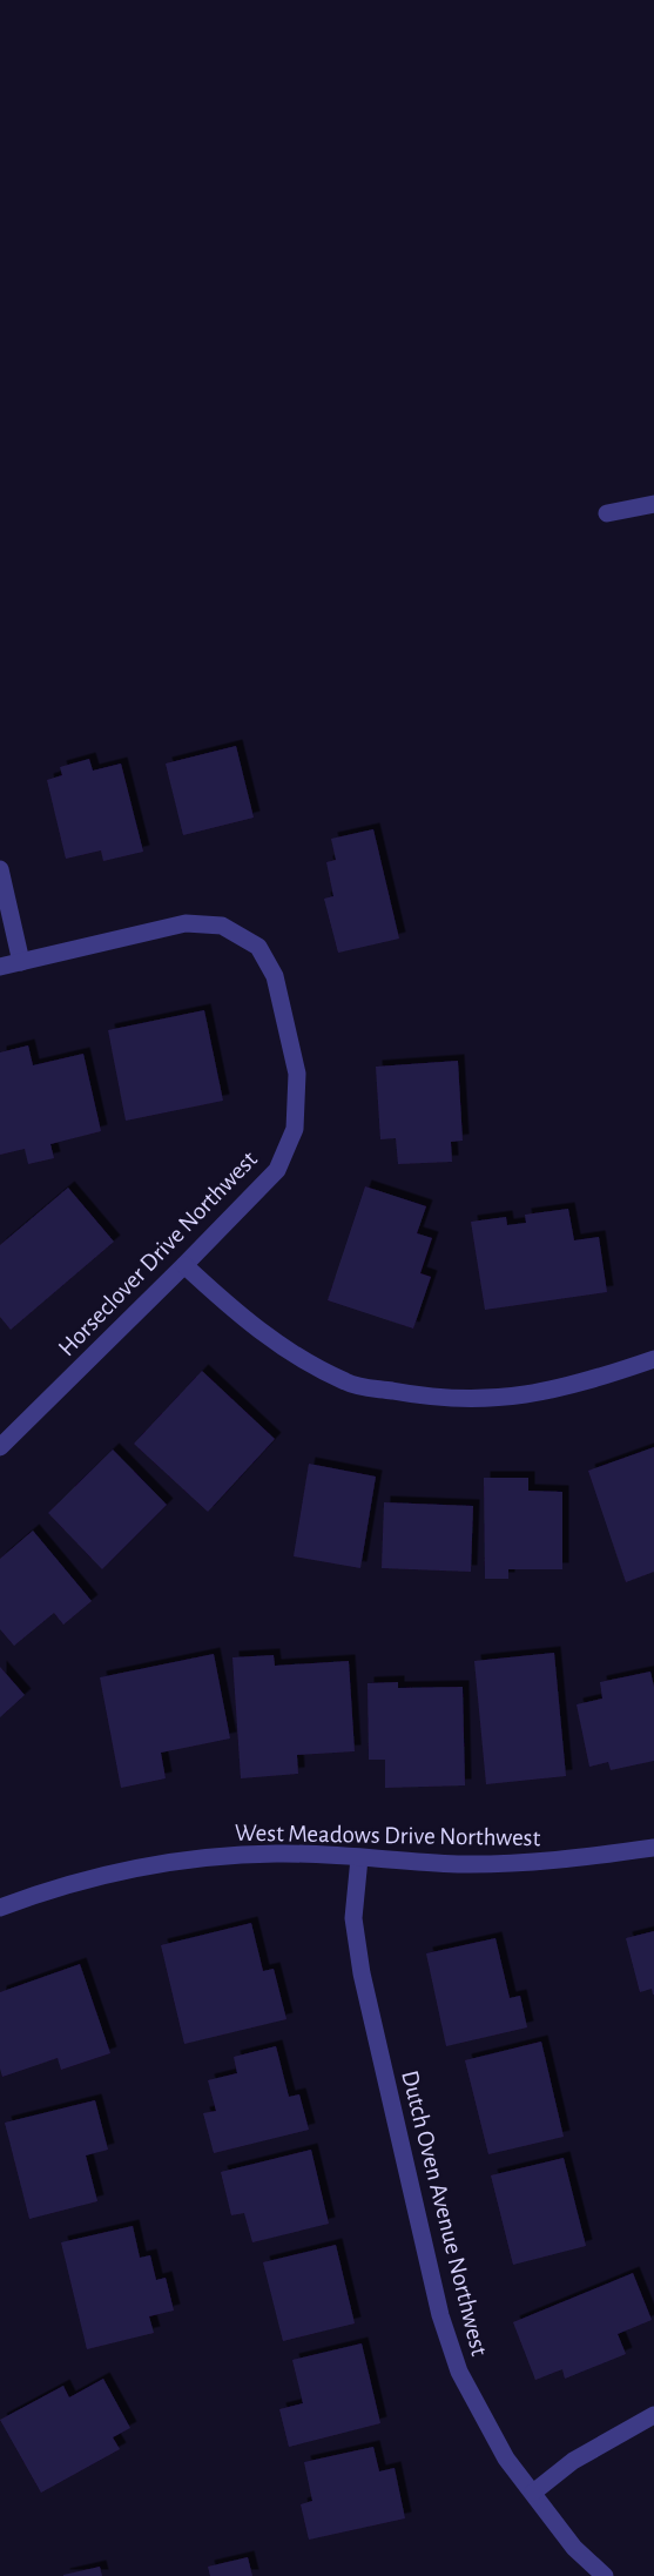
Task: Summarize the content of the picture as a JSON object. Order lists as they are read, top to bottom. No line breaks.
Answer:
{"streets":{"street":["Horseclover Drive Northwest","West Meadows Drive Northwest","Dutch Oven Avenue Northwest"]},"crossings":[["West Meadows Drive Northwest","Dutch Oven Avenue Northwest"]]}
